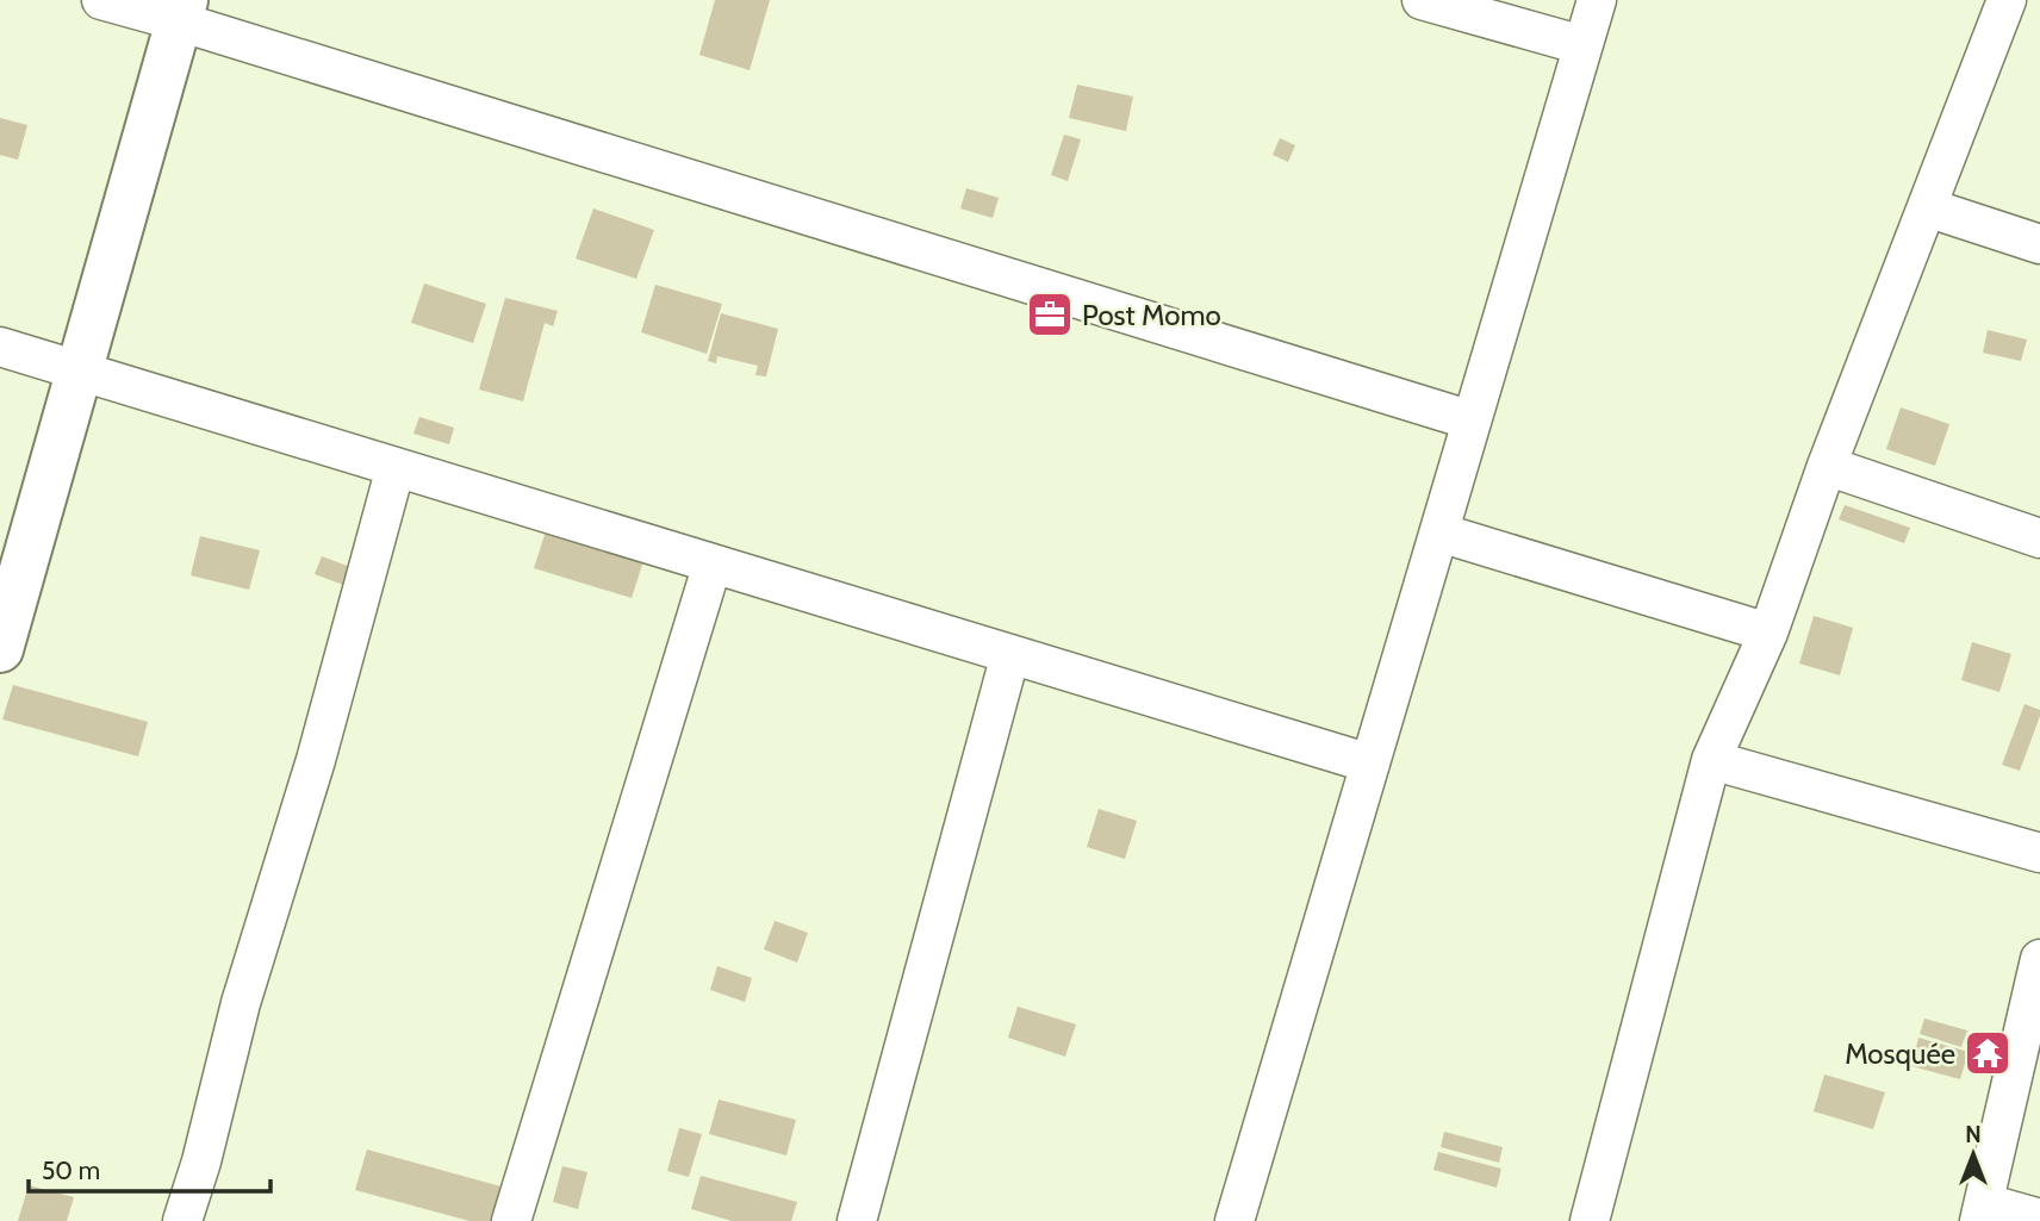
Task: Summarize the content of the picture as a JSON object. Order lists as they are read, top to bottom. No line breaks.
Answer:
{"places":{"office":["Post Momo"],"temple":["Mosquée"]},"scale_bar":"50 m","north":"top"}
